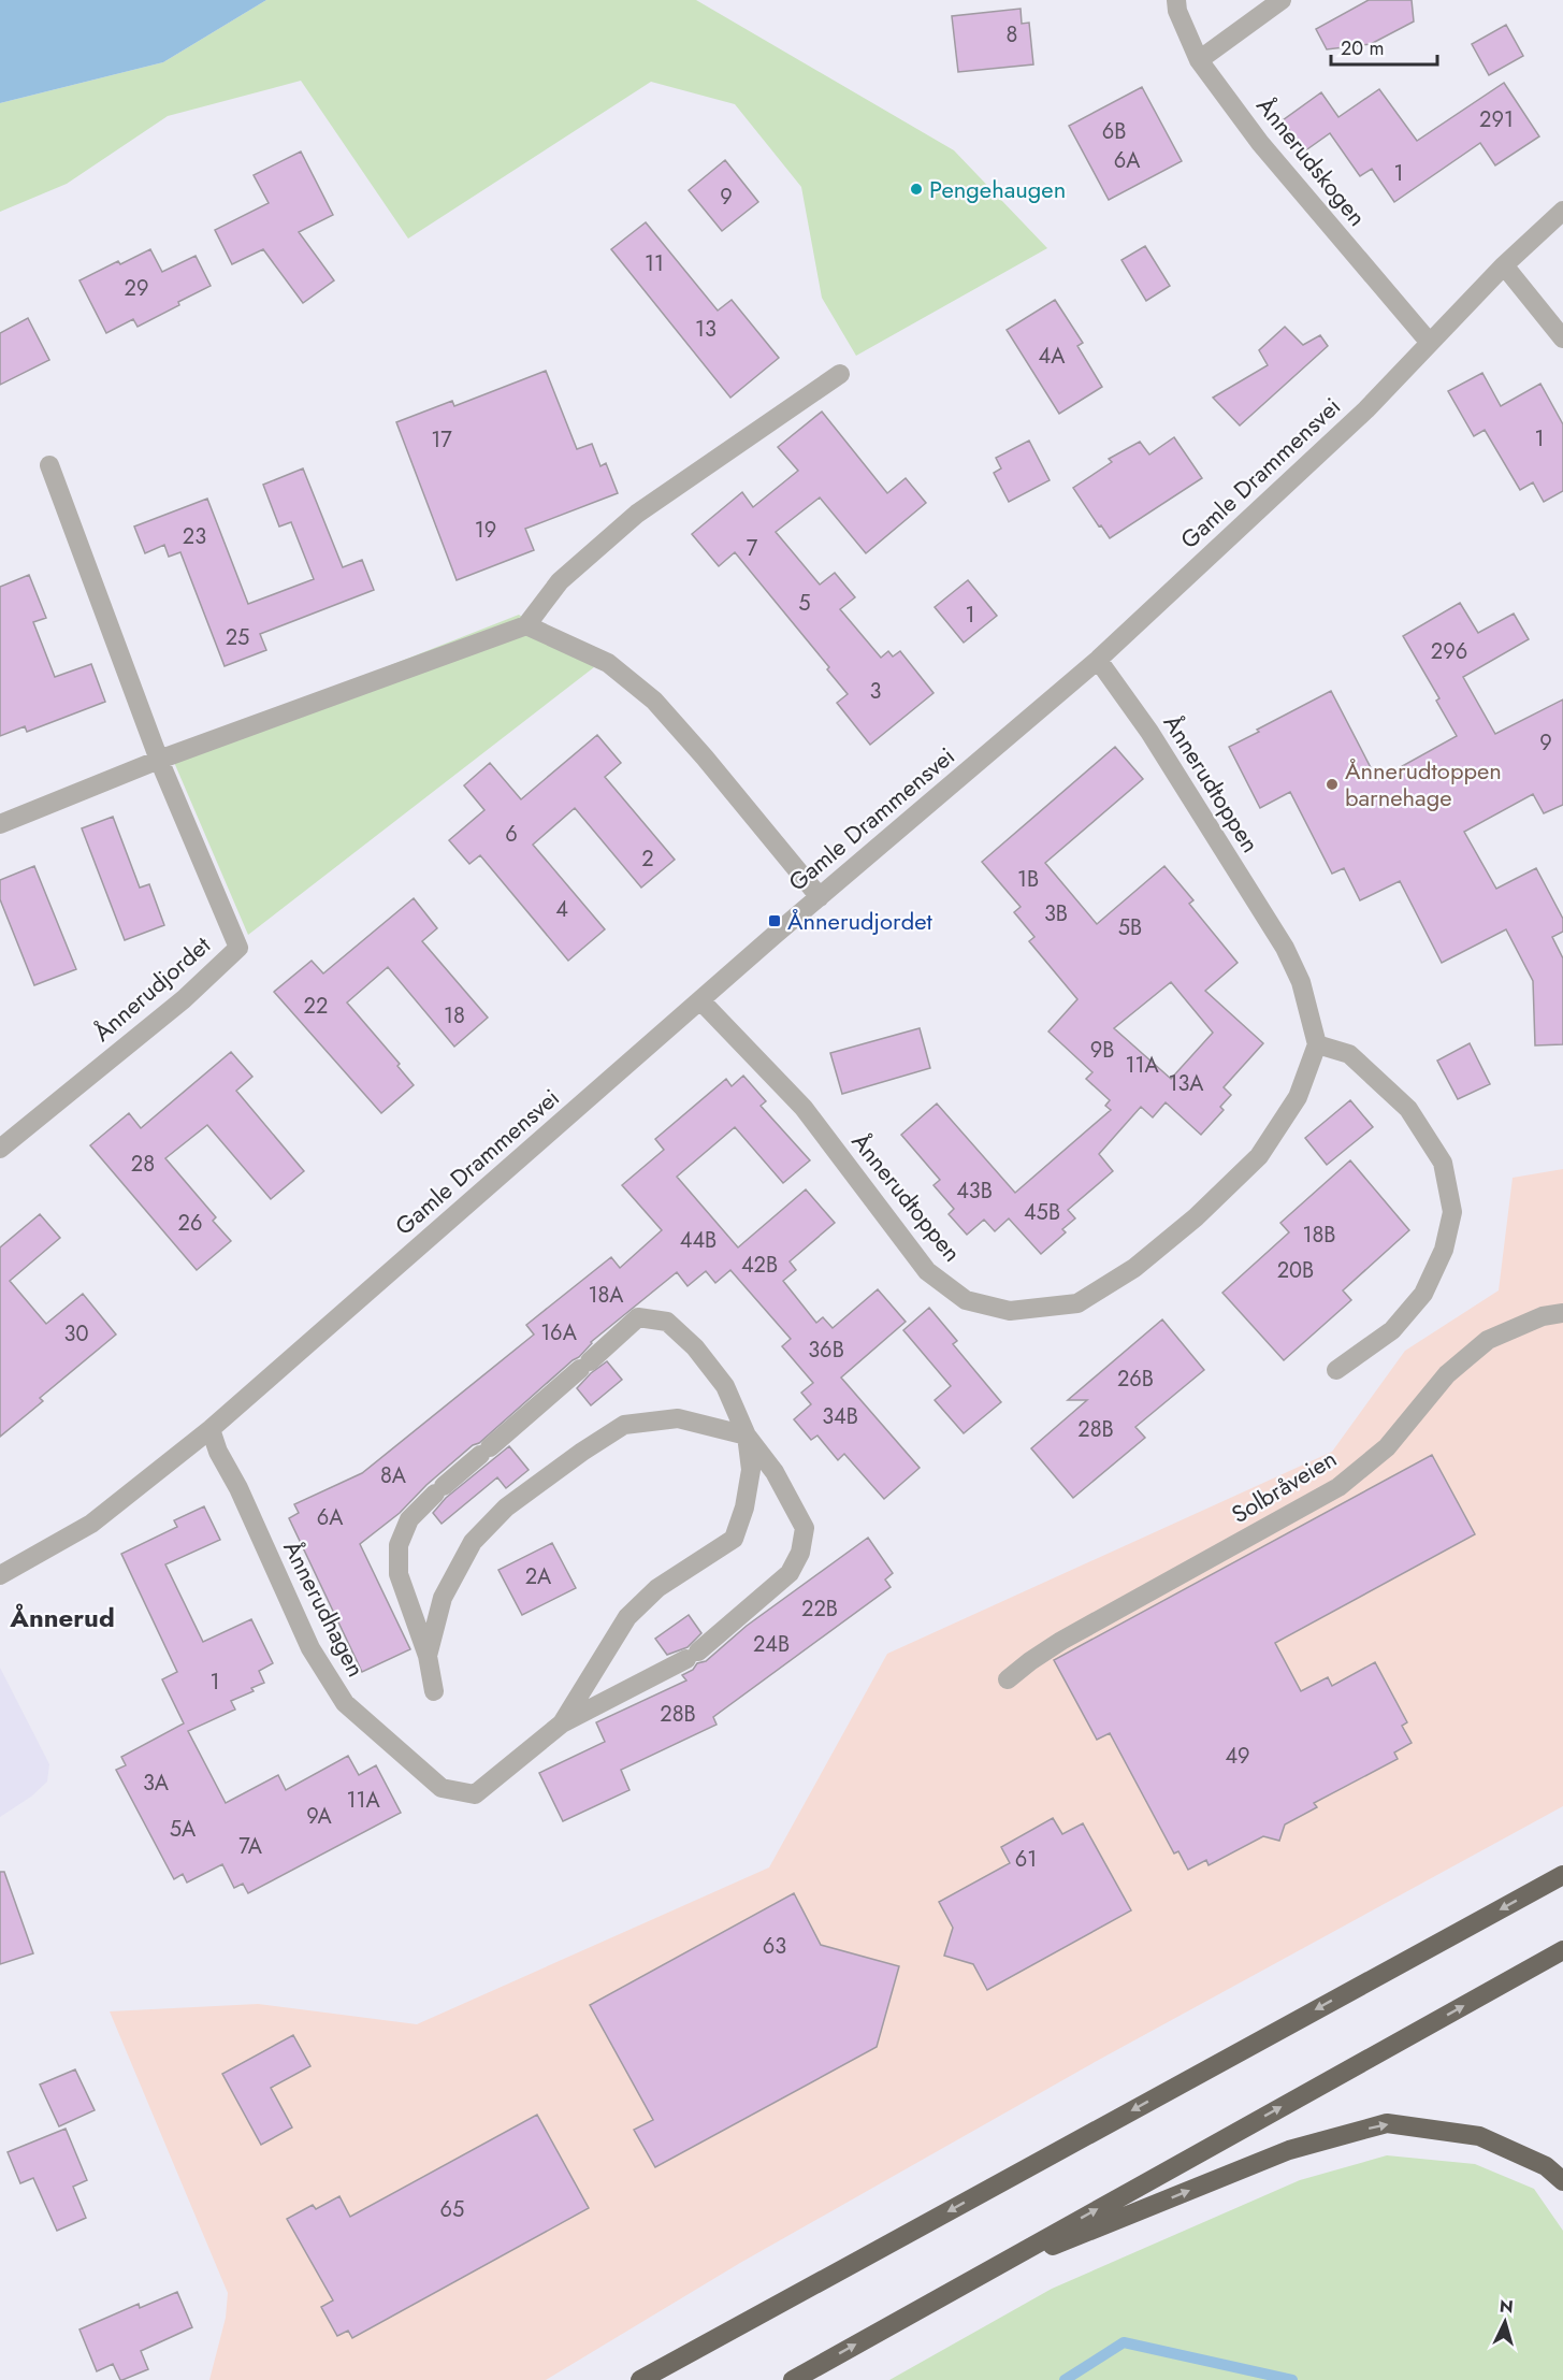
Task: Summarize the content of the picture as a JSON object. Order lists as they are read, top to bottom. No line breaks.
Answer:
{"streets":{"street":["Ånnerudskogen","Gamle Drammensvei","Ånnerudtoppen","Ånnerudjordet","Solbråveien","Ånnerudhagen"]},"crossings":[["Ånnerudskogen","Gamle Drammensvei"],["Gamle Drammensvei","Ånnerudtoppen"],["Gamle Drammensvei","Ånnerudhagen"]],"districts":["Ånnerud"],"places":{"other":["Pengehaugen","Ånnerudtoppen barnehage"],"transit":["Ånnerudjordet"]},"house_numbers":["8","291","6B","6A","1","9","11","29","13","4A","1","17","19","23","7","5","1","25","296","3","9","6","2","1B","4","3B","5B","22","18","9B","11A","13A","28","43B","45B","26","18B","44B","42B","20B","18A","16A","30","36B","26B","34B","28B","8A","6A","2A","22B","24B","1","28B","49","3A","11A","9A","5A","7A","61","63","65"],"scale_bar":"20 m","north":"top"}
